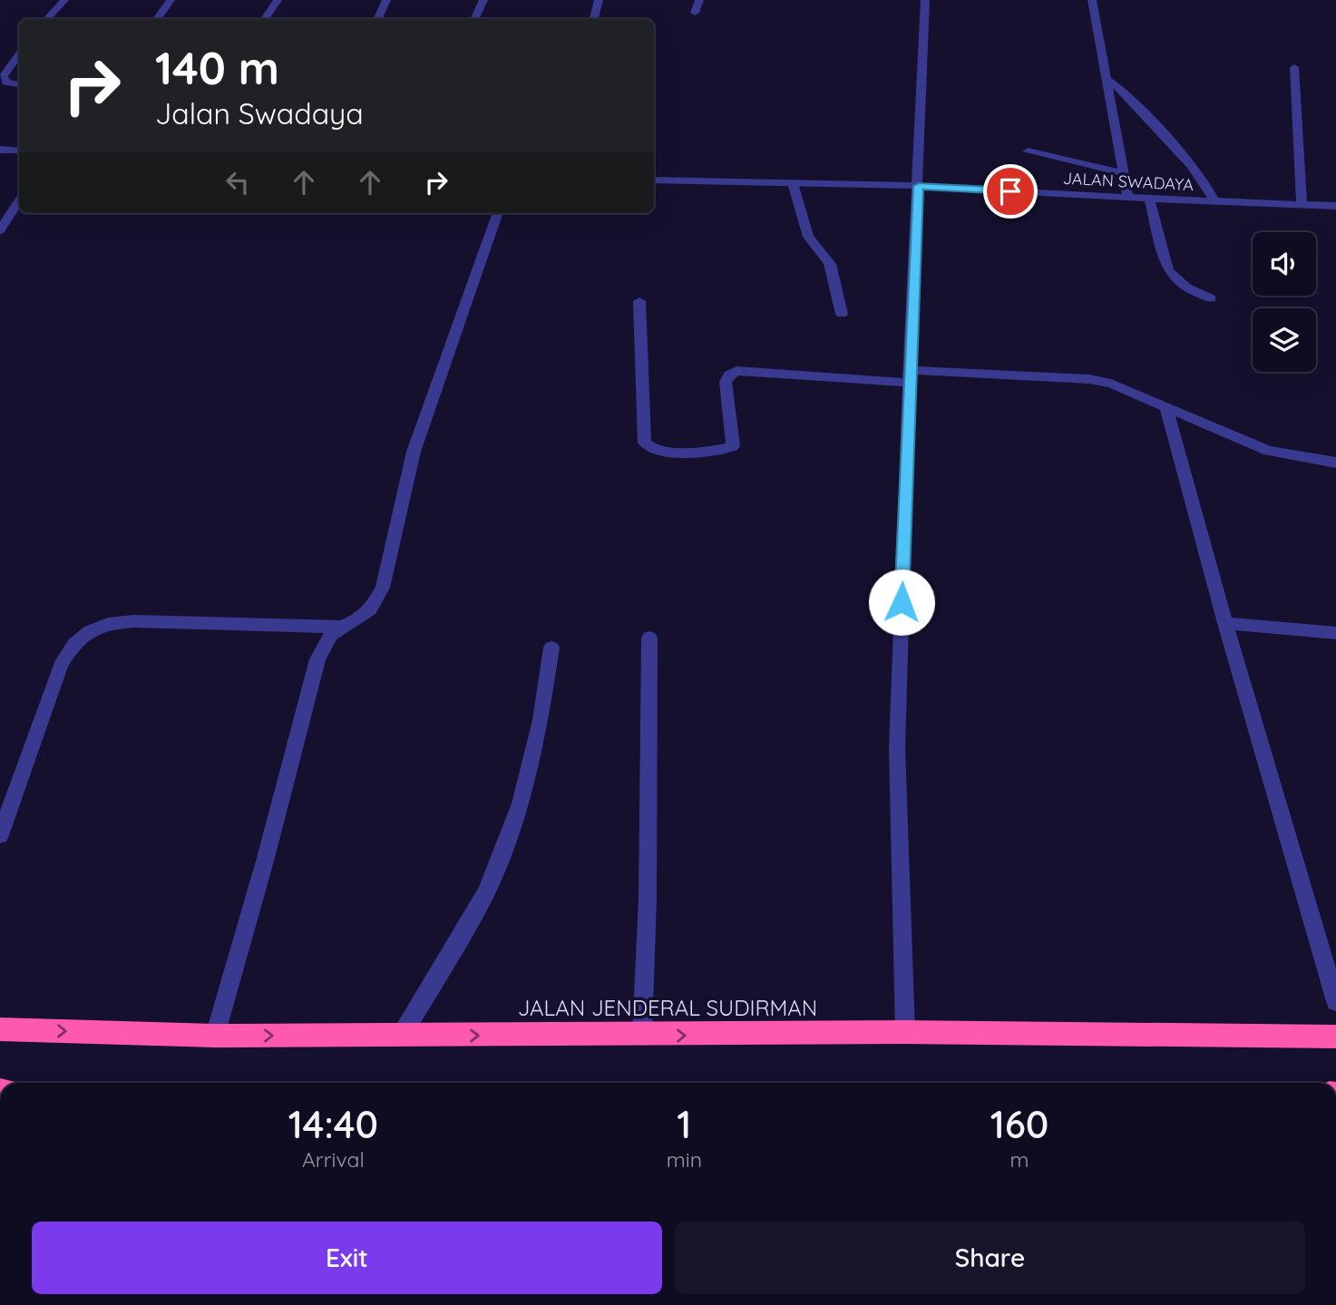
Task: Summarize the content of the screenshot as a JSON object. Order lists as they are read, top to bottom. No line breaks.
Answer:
{"streets":{"highway":["JALAN JENDERAL SUDIRMAN"],"street":["JALAN SWADAYA"]},"one_way":["JALAN JENDERAL SUDIRMAN"],"page":{"turn":["140 m","Jalan Swadaya"],"eta":["14:40","Arrival","1","min","160","m"],"buttons":["Exit","Share"]}}
